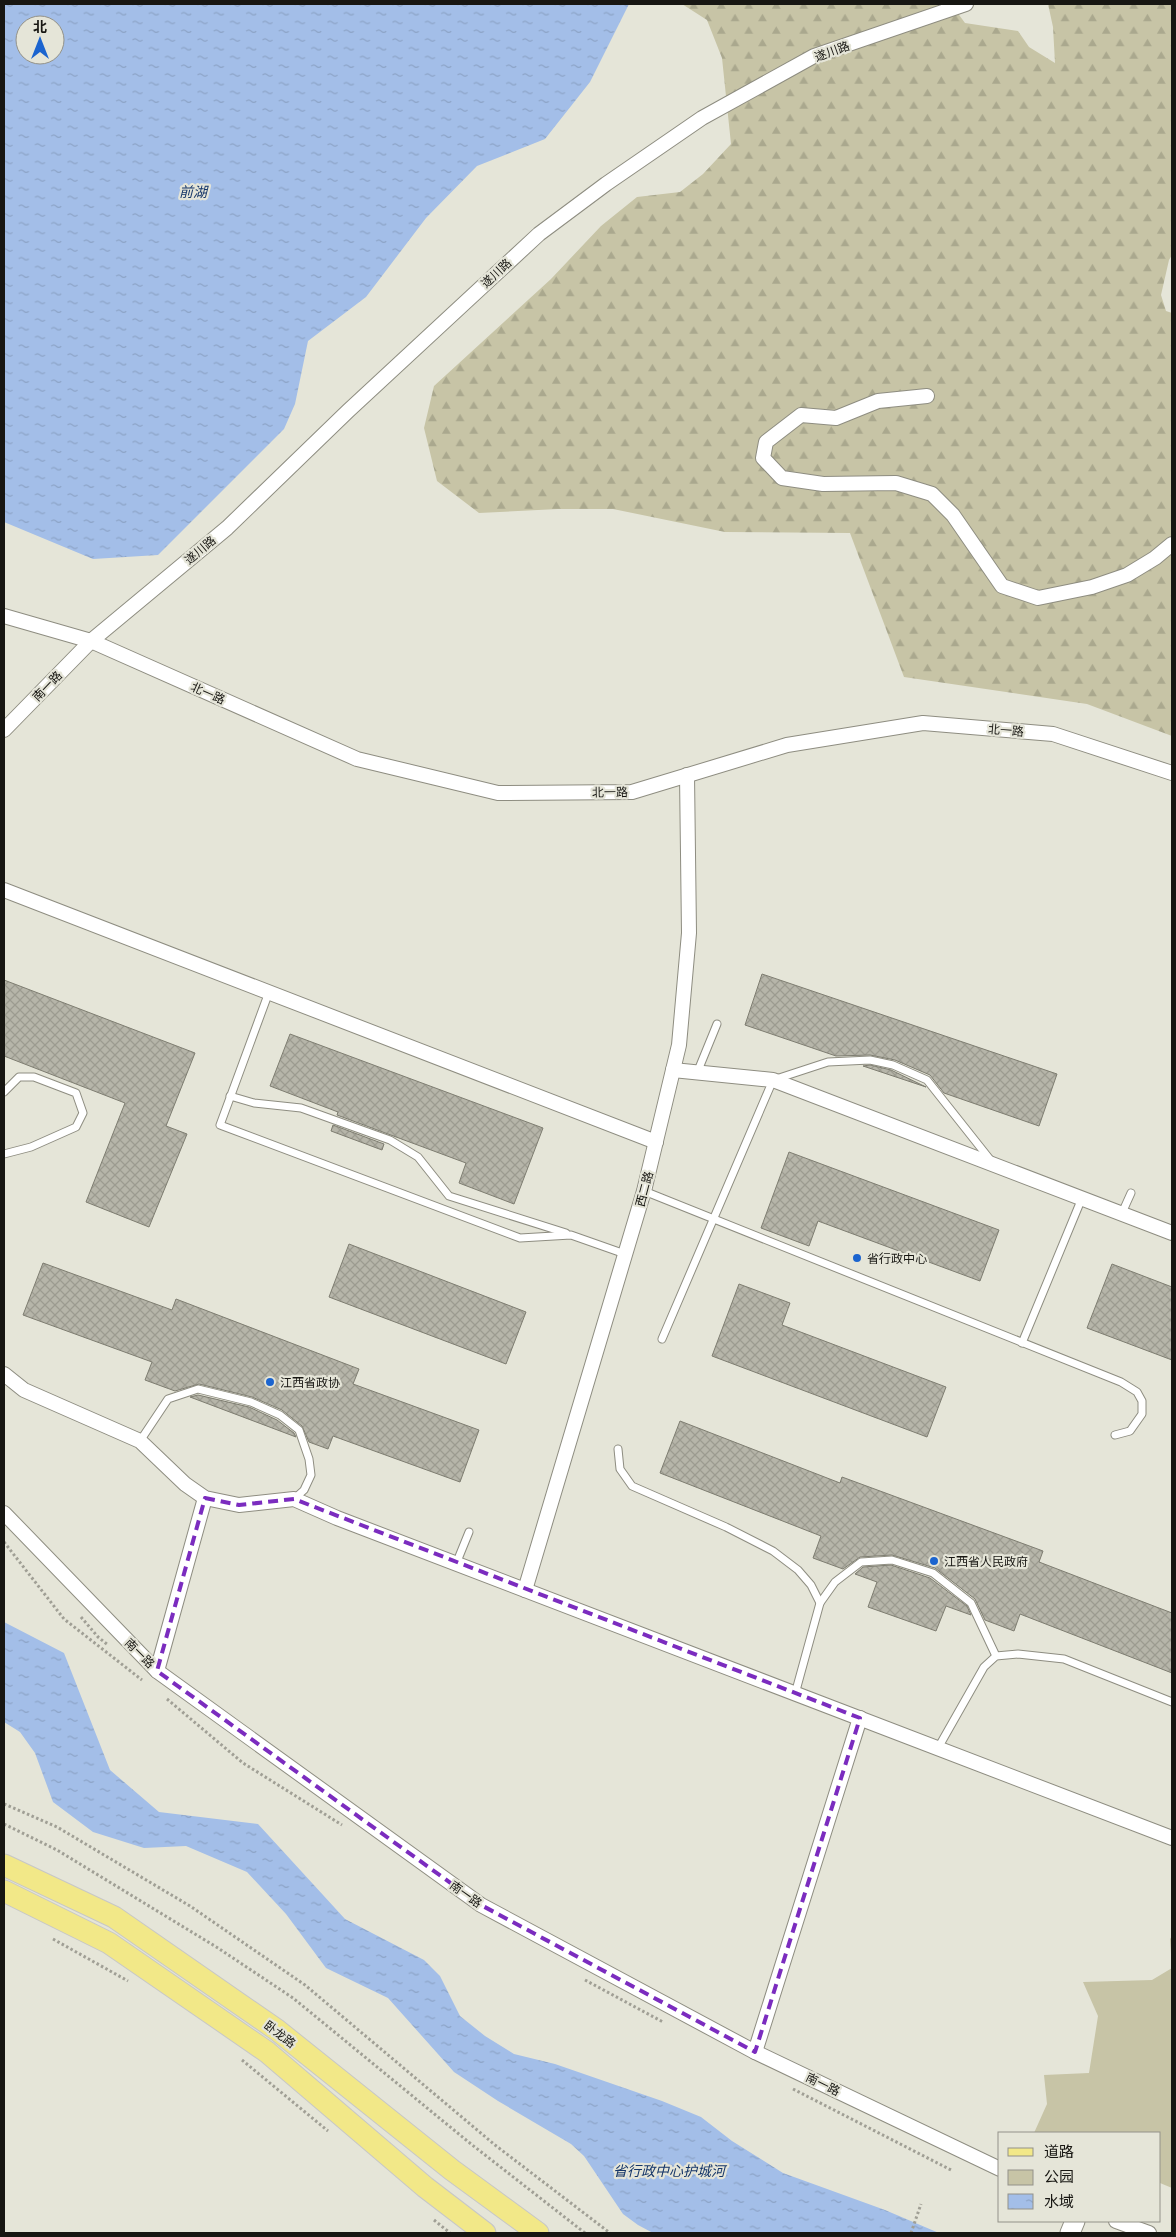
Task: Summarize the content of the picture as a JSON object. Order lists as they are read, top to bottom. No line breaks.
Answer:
{"streets":{"main road":["卧龙路"],"street":["遂川路","南一路","北一路","西二路"]},"crossings":[["遂川路","南一路"],["遂川路","北一路"],["南一路","北一路"],["北一路","西二路"]],"water":["前湖","省行政中心护城河"],"places":["省行政中心","江西省政协","江西省人民政府"],"legend":["道路","公园","水域"],"north":"top"}
